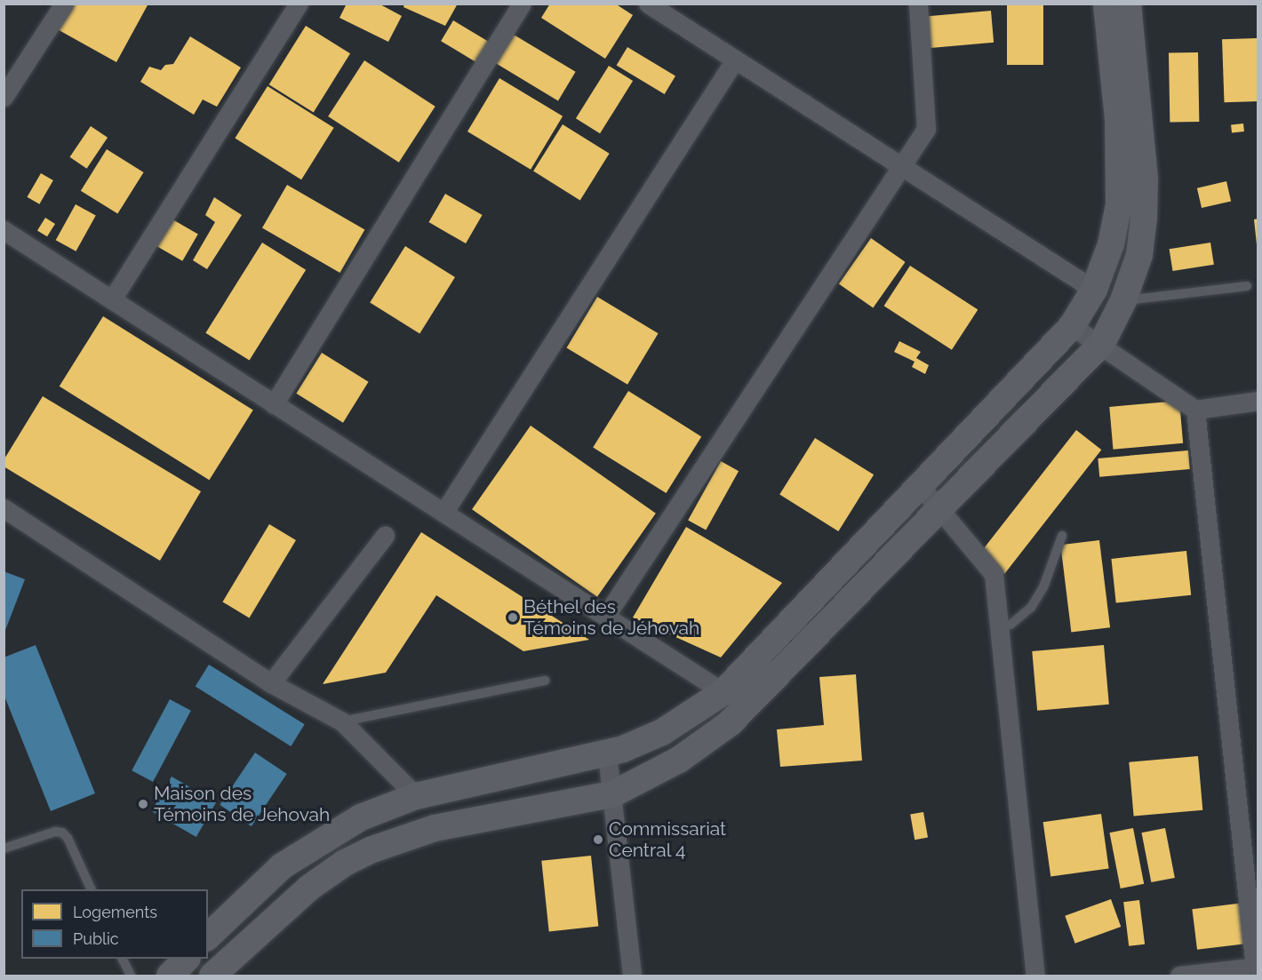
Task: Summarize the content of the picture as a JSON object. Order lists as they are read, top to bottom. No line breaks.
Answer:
{"places":["Béthel des Témoins de Jéhovah","Maison des Témoins de Jehovah","Commissariat Central 4"],"legend":["Logements","Public"]}
